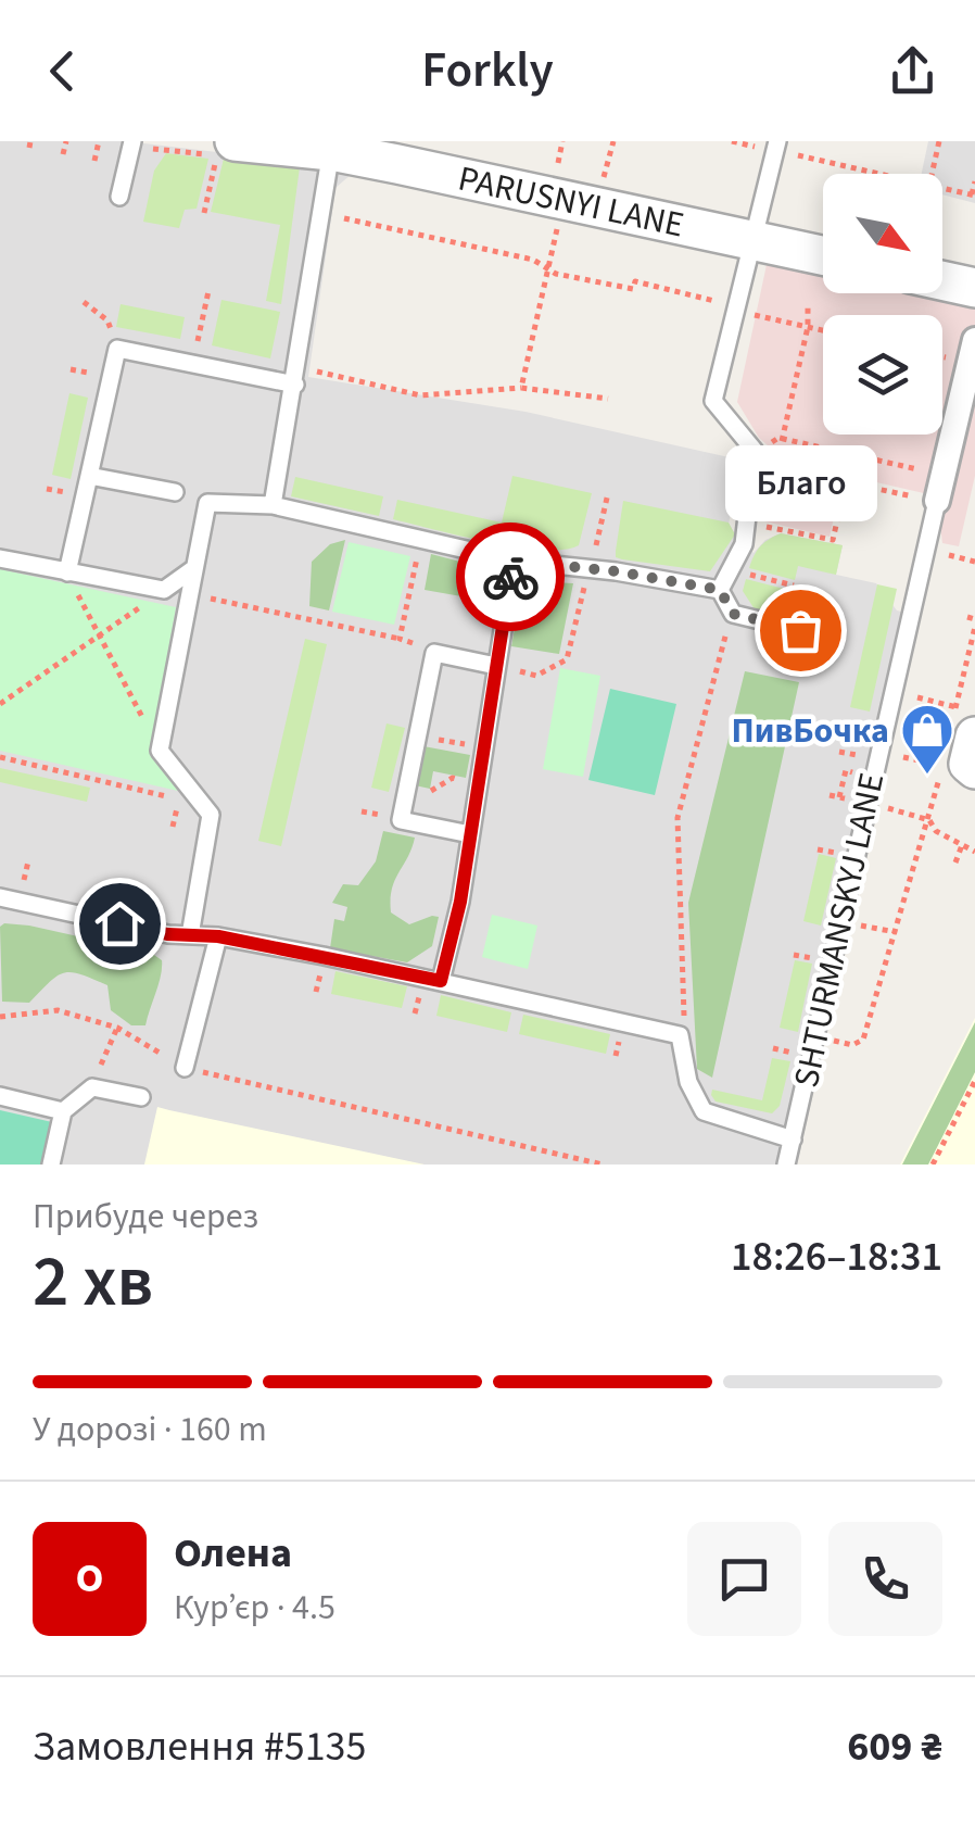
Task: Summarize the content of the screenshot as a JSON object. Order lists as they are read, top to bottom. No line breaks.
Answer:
{"streets":{"street":["PARUSNYI LANE","SHTURMANSKYJ LANE"]},"places":{"other":["Благо"],"shop":["ПивБочка"]},"north":"bottom right","page":{"header":"Forkly","bubble":"Благо","heading":["2 хв","Прибуде через","18:26–18:31"],"panel":["Олена","Кур’єр · 4.5","Замовлення #5135","609 ₴"],"bar":"У дорозі · 160 m","round":"О"}}
